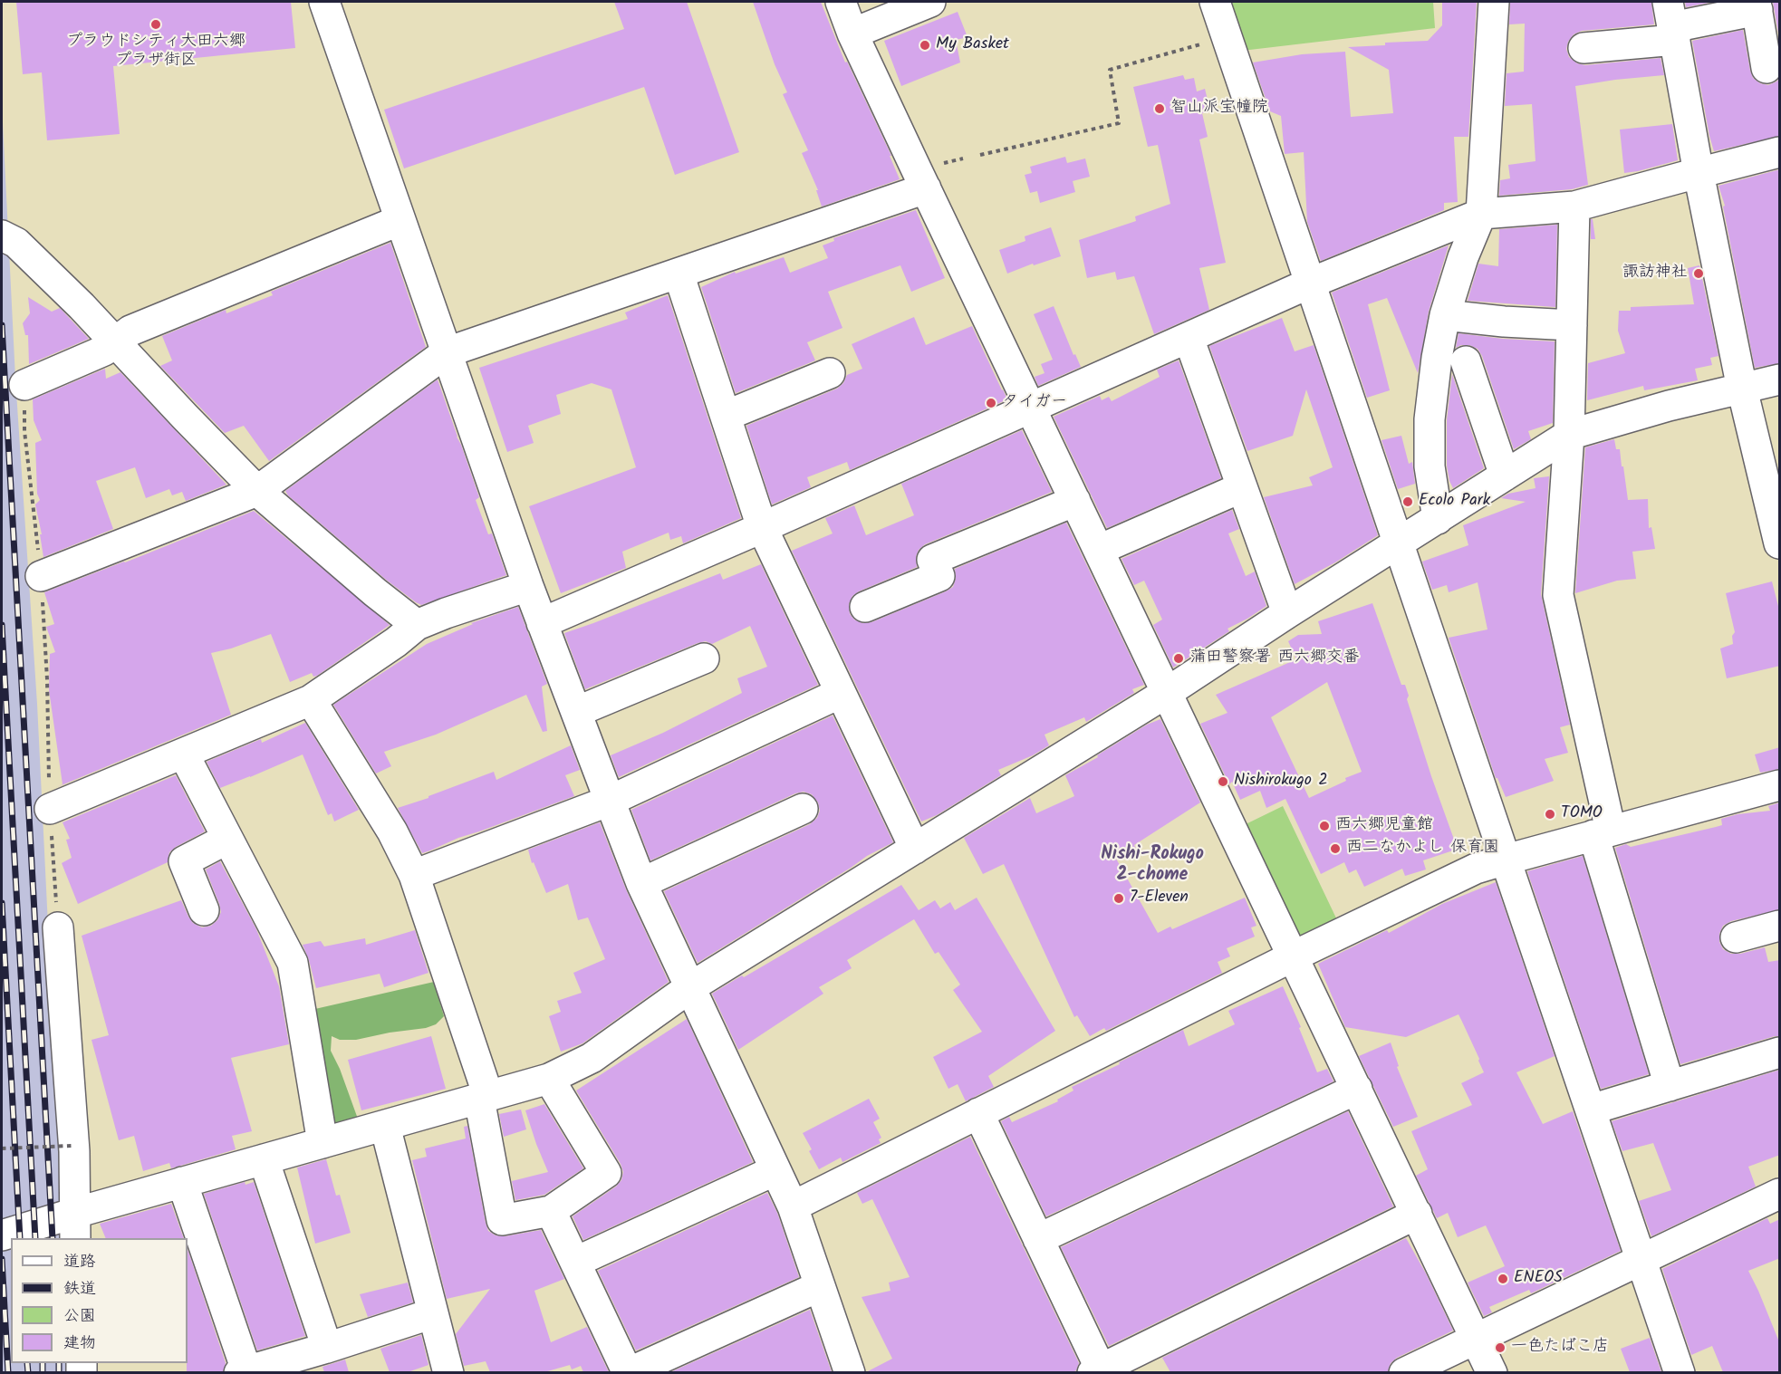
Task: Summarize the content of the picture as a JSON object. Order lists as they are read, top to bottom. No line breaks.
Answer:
{"districts":["Nishi-Rokugo 2-chome"],"places":["プラウドシティ大田六郷 プラザ街区","My Basket","智山派宝幢院","諏訪神社","タイガー","Ecolo Park","蒲田警察署 西六郷交番","Nishirokugo 2","TOMO","西六郷児童館","西二なかよし 保育園","7-Eleven","ENEOS","一色たばこ店"],"legend":["道路","鉄道","公園","建物"]}
